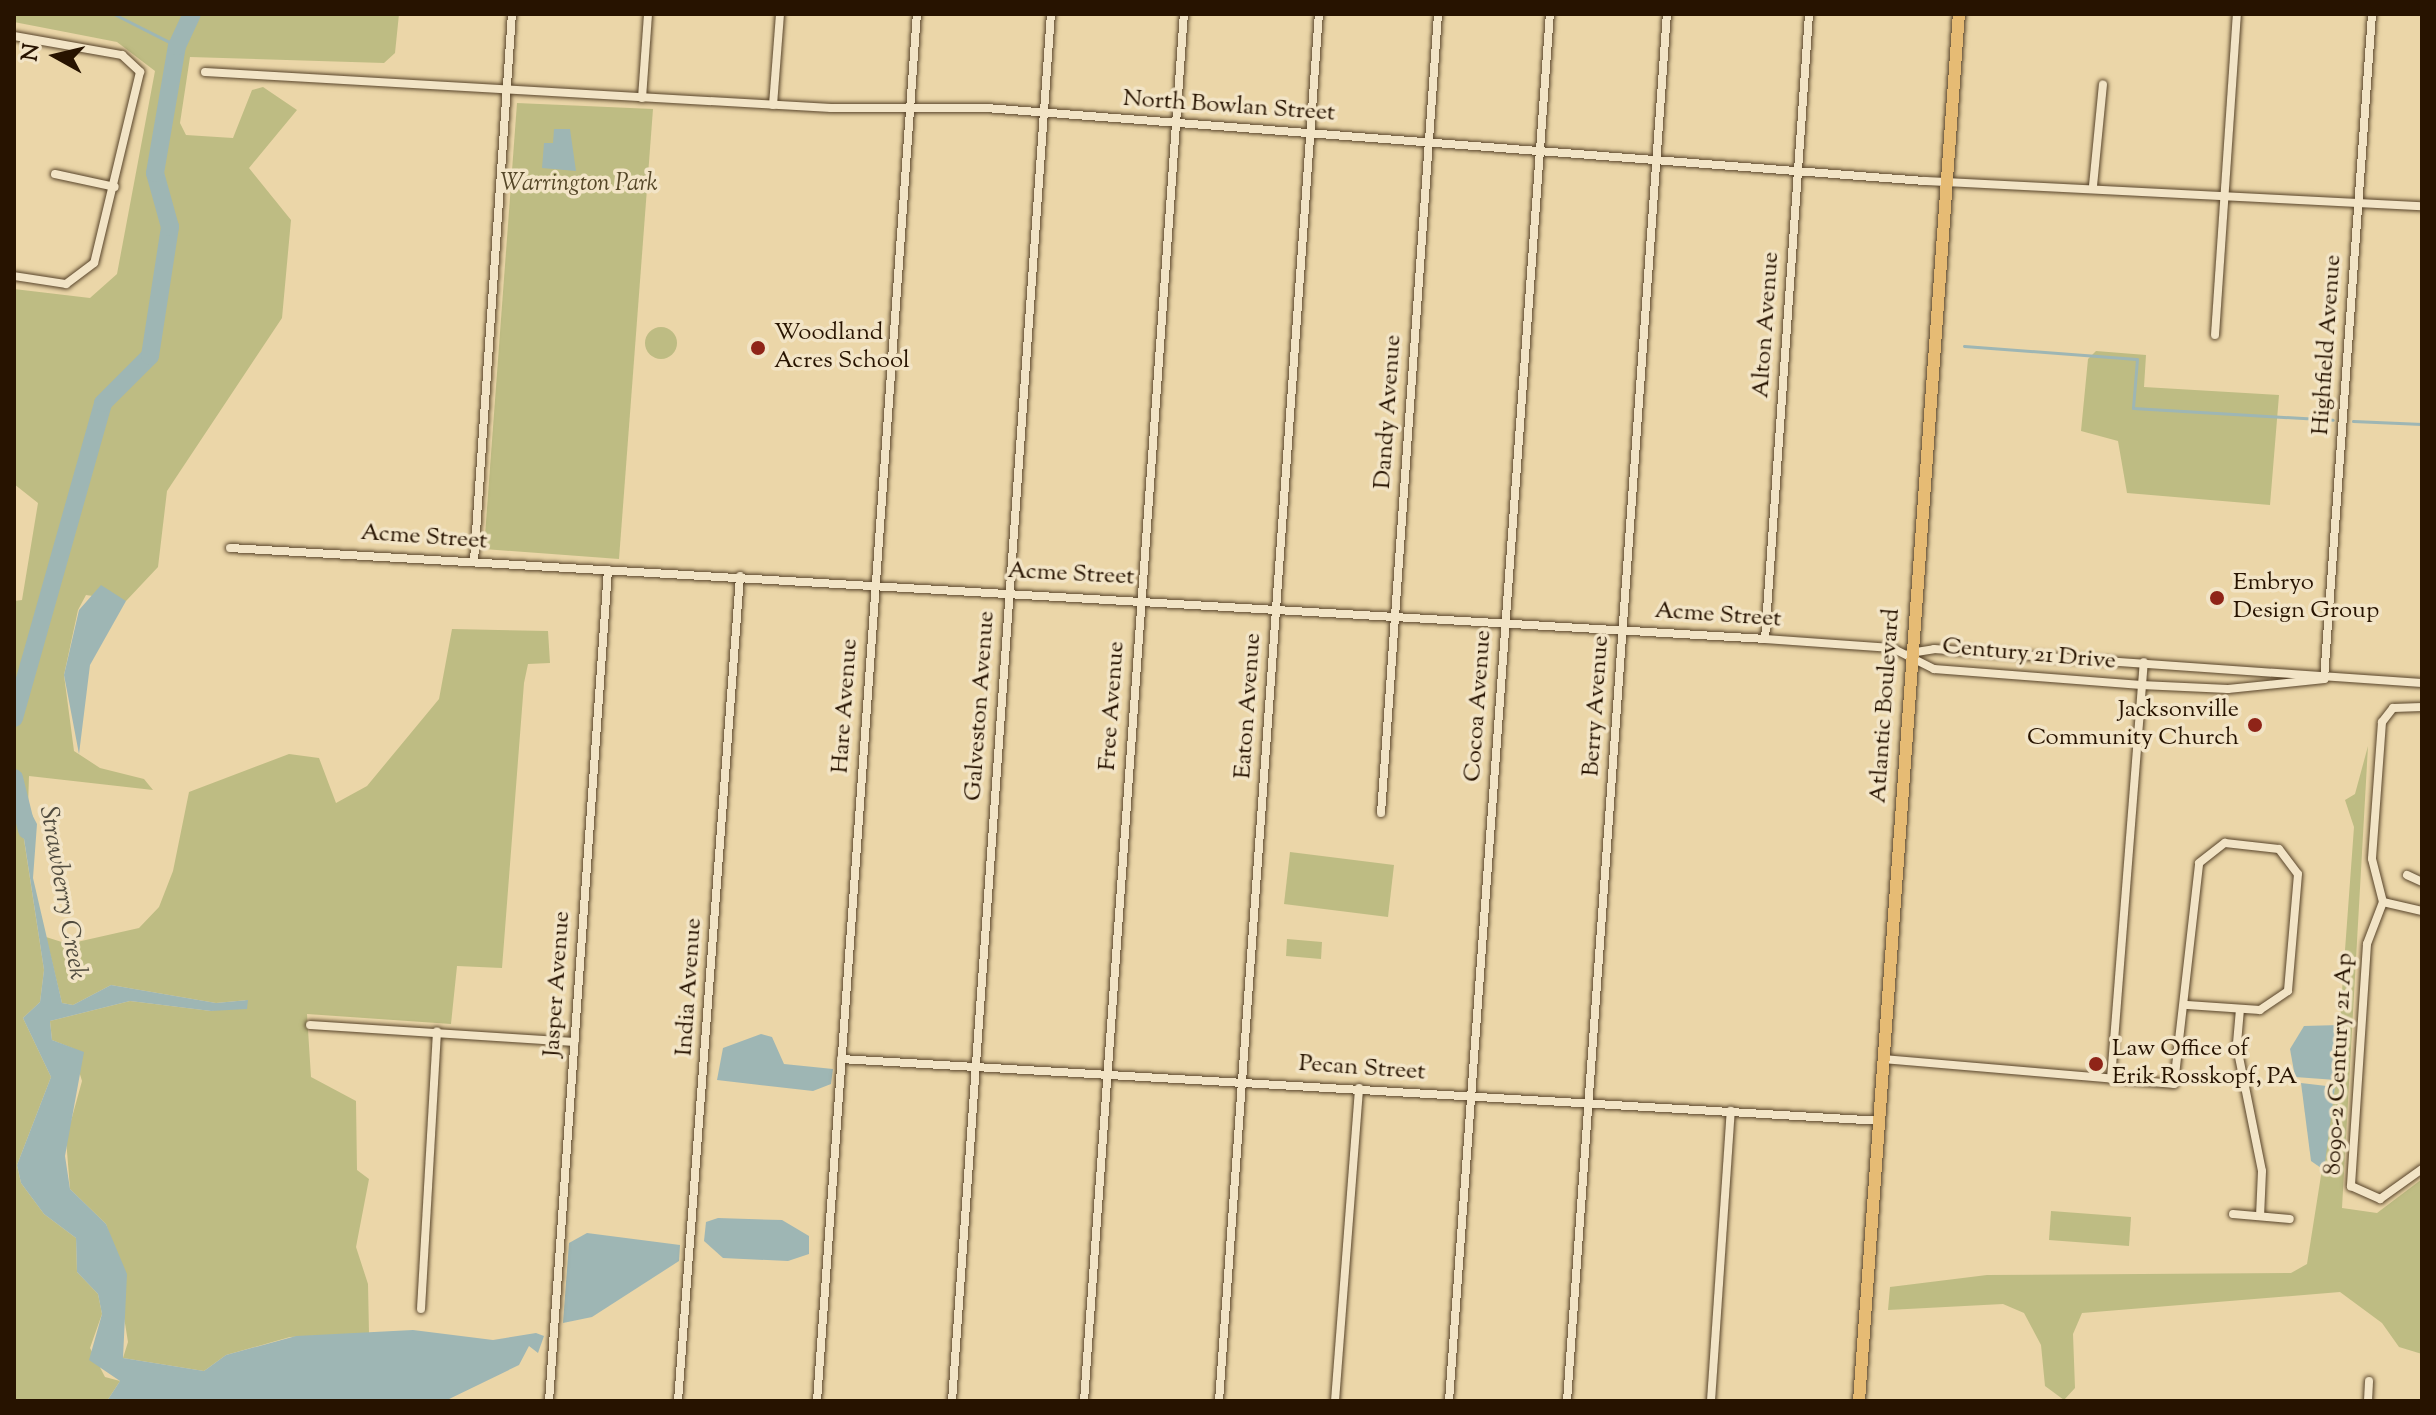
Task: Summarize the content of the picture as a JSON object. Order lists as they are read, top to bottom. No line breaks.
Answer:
{"streets":{"main road":["Atlantic Boulevard"],"street":["North Bowlan Street","Alton Avenue","Highfield Avenue","Dandy Avenue","Acme Street","Century 21 Drive","Hare Avenue","Galveston Avenue","Free Avenue","Eaton Avenue","Cocoa Avenue","Berry Avenue","Jasper Avenue","India Avenue","8090-2 Century 21 Ap","Pecan Street"]},"crossings":[["North Bowlan Street","Alton Avenue"],["North Bowlan Street","Highfield Avenue"],["North Bowlan Street","Dandy Avenue"],["North Bowlan Street","Hare Avenue"],["North Bowlan Street","Galveston Avenue"],["North Bowlan Street","Free Avenue"],["North Bowlan Street","Eaton Avenue"],["North Bowlan Street","Cocoa Avenue"],["North Bowlan Street","Berry Avenue"],["North Bowlan Street","Atlantic Boulevard"],["Alton Avenue","Acme Street"],["Highfield Avenue","Century 21 Drive"],["Dandy Avenue","Acme Street"],["Acme Street","Century 21 Drive"],["Acme Street","Hare Avenue"],["Acme Street","Galveston Avenue"],["Acme Street","Free Avenue"],["Acme Street","Eaton Avenue"],["Acme Street","Cocoa Avenue"],["Acme Street","Berry Avenue"],["Acme Street","Atlantic Boulevard"],["Acme Street","Jasper Avenue"],["Acme Street","India Avenue"],["Century 21 Drive","Atlantic Boulevard"],["Hare Avenue","Pecan Street"],["Galveston Avenue","Pecan Street"],["Free Avenue","Pecan Street"],["Eaton Avenue","Pecan Street"],["Cocoa Avenue","Pecan Street"],["Berry Avenue","Pecan Street"],["Atlantic Boulevard","Pecan Street"]],"water":["Strawberry Creek"],"parks":["Warrington Park"],"places":["Woodland Acres School","Embryo Design Group","Jacksonville Community Church","Law Office of Erik Rosskopf, PA"],"north":"left"}
